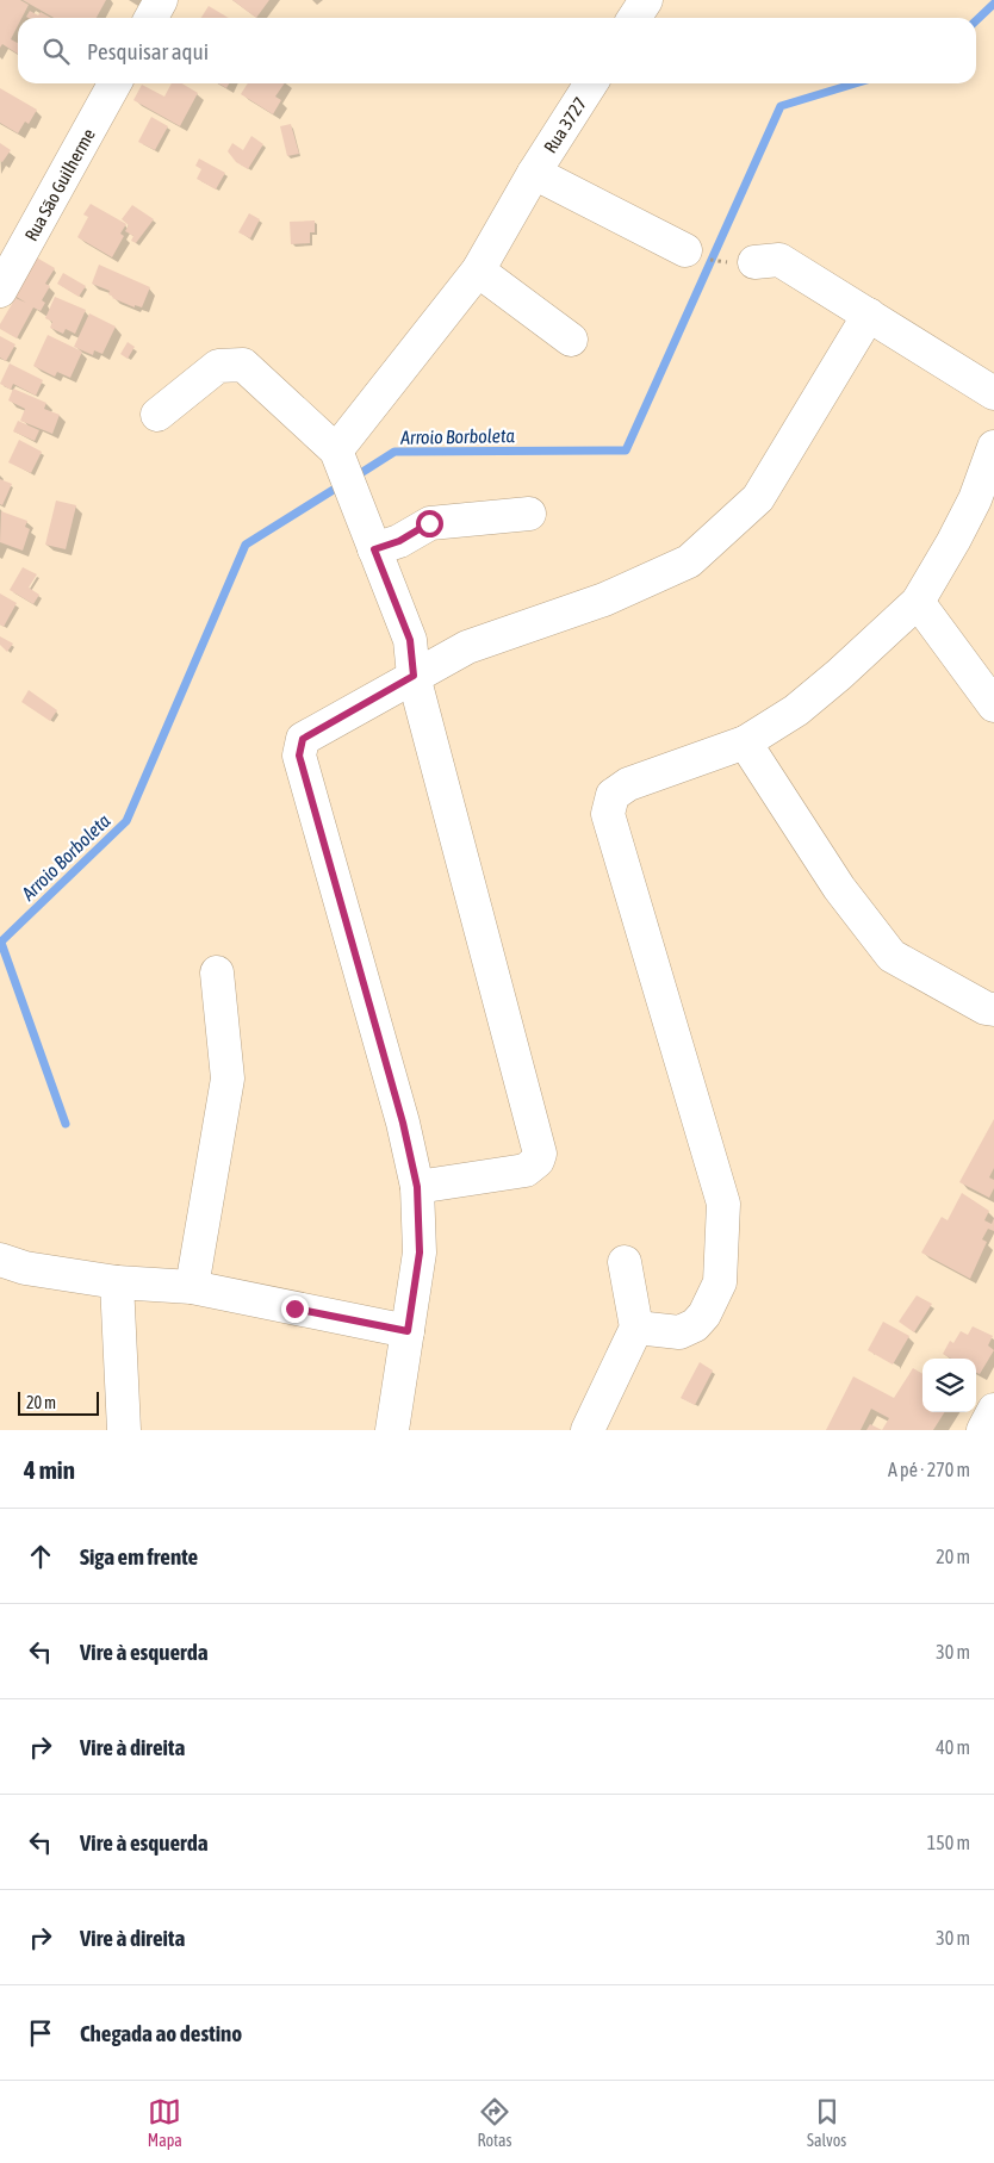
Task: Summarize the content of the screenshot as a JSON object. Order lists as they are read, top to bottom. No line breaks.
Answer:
{"streets":{"street":["Rua 3727","Rua São Guilherme"]},"water":["Arroio Borboleta"],"scale_bar":"20 m","page":{"search":"Pesquisar aqui","scale":"20 m","heading":["4 min","A pé · 270 m"],"list":[["Siga em frente","20 m"],["Vire à esquerda","30 m"],["Vire à direita","40 m"],["Vire à esquerda","150 m"],["Vire à direita","30 m"],"Chegada ao destino"],"nav":["Mapa","Rotas","Salvos"]}}
